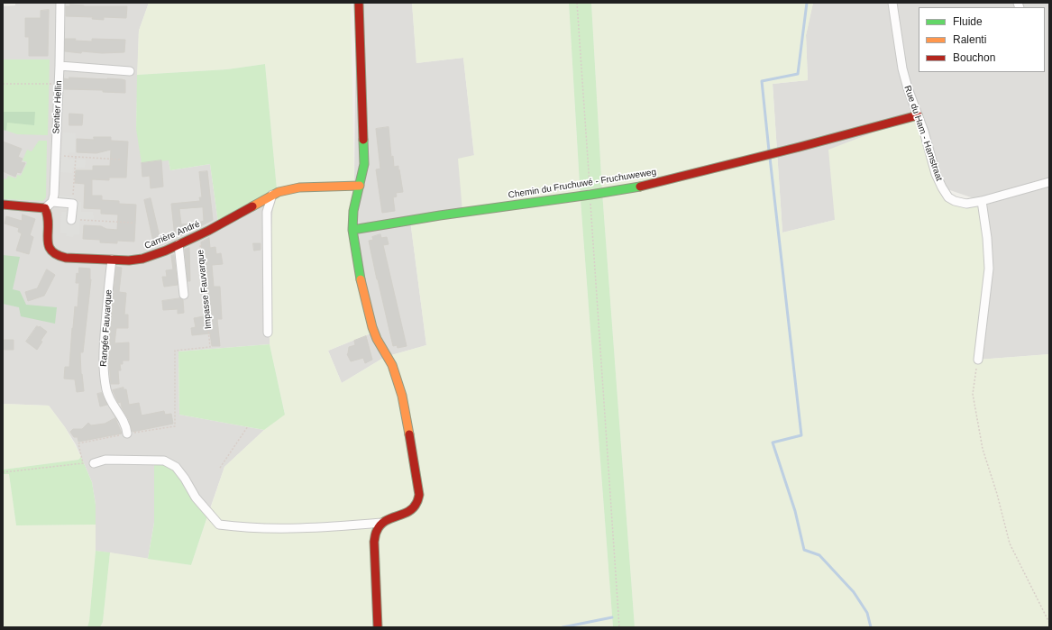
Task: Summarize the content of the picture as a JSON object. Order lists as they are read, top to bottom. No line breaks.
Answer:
{"streets":{"street":["Sentier Hellin","Rue du Ham - Hamstraat","Chemin du Fruchuwé - Fruchuweweg","Carrière André","Rangée Fauvarque"],"path":["Impasse Fauvarque"]},"crossings":[["Rue du Ham - Hamstraat","Chemin du Fruchuwé - Fruchuweweg"],["Carrière André","Impasse Fauvarque"],["Carrière André","Rangée Fauvarque"],["Impasse Fauvarque","Rangée Fauvarque"]],"legend":["Fluide","Ralenti","Bouchon"]}
